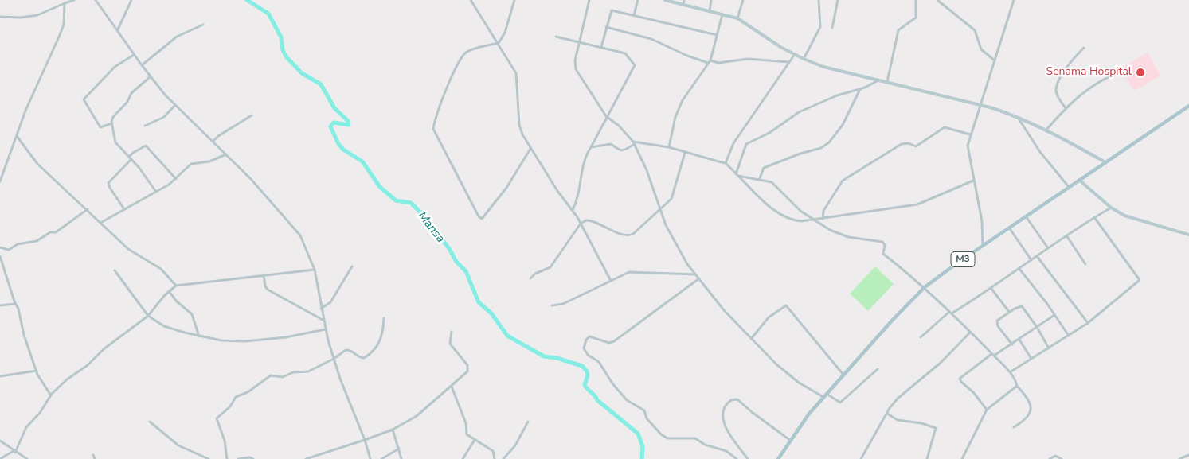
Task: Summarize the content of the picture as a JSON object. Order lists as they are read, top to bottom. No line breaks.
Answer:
{"streets":{"main road":["M3"]},"water":["Mansa"],"places":["Senama Hospital"]}
